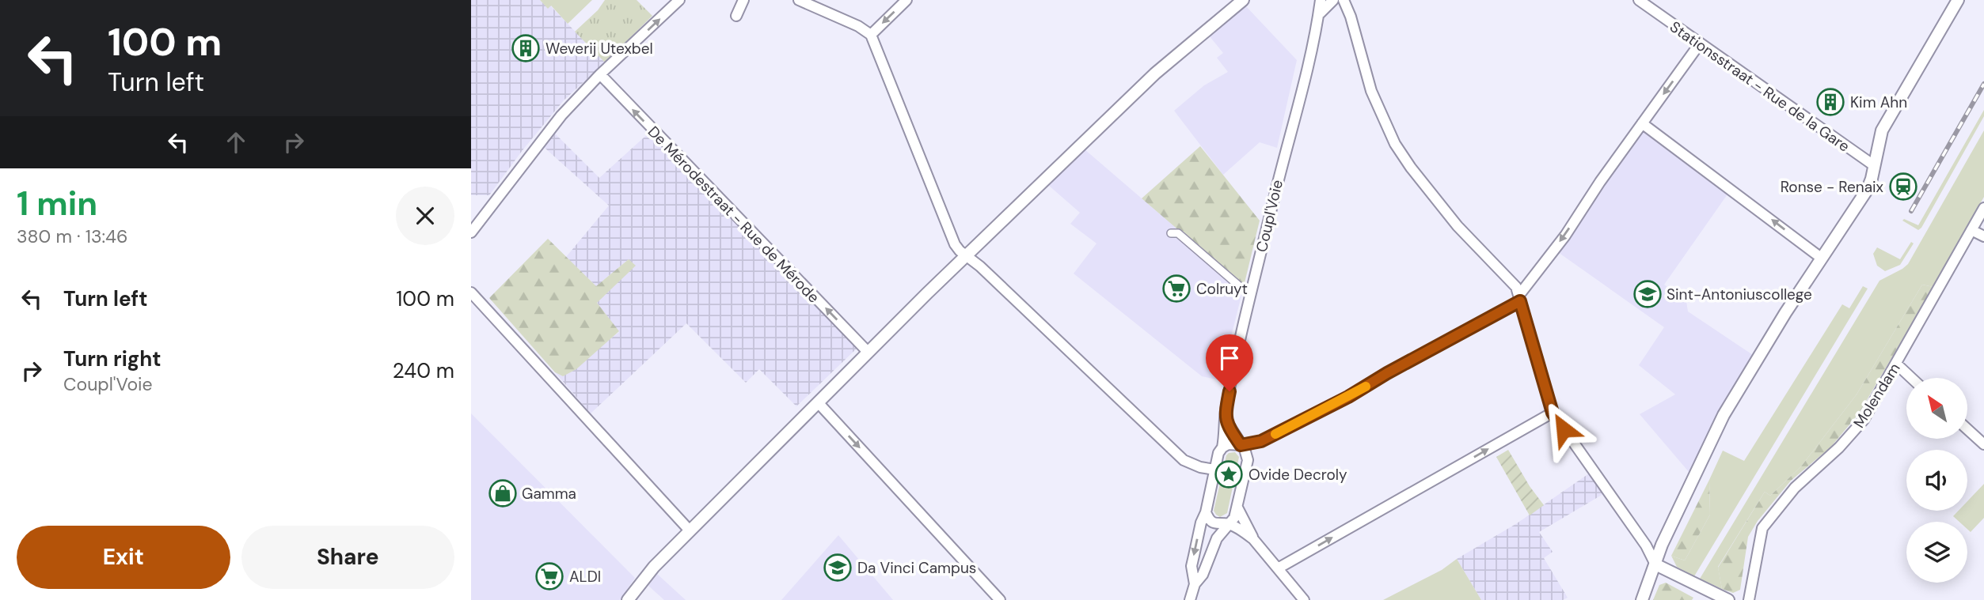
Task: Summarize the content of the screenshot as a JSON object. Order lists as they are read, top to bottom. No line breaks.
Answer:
{"streets":{"street":["Stationsstraat - Rue de la Gare","De Mérodestraat - Rue de Mérode","Coupl'Voie","Molendam"]},"one_way":["De Mérodestraat - Rue de Mérode"],"places":{"building":["Weverij Utexbel","Kim Ahn"],"station":["Ronse - Renaix"],"supermarket":["Colruyt","ALDI"],"school or university":["Sint-Antoniuscollege","Da Vinci Campus"],"place":["Ovide Decroly"],"shop":["Gamma"]},"north":"top left","page":{"turn":["100 m","Turn left"],"heading":["1 min","380 m · 13:46"],"list":[{"name":"Turn left","value":"100 m"},{"name":"Turn right","note":"Coupl'Voie","value":"240 m"}],"buttons":["Exit","Share"]}}
